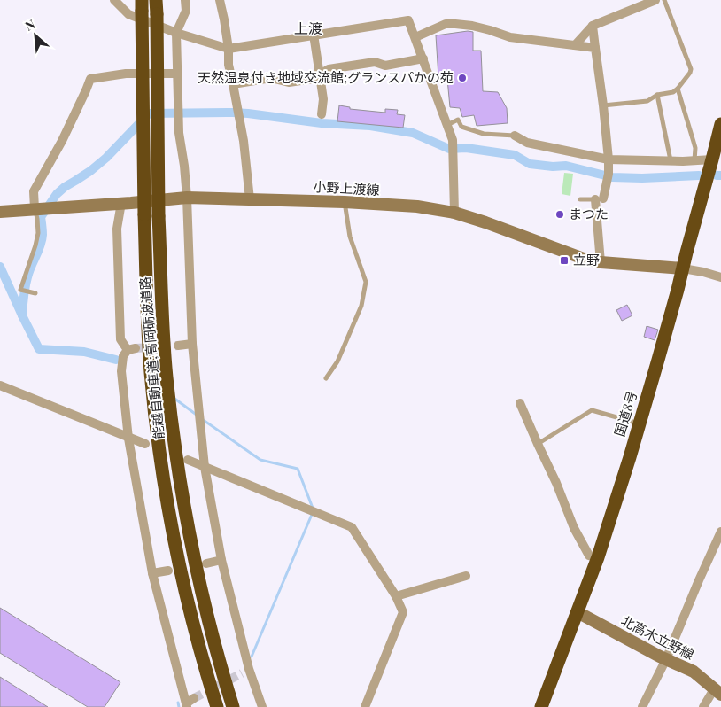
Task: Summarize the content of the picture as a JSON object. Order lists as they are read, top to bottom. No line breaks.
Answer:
{"streets":{"highway":["能越自動車道;高岡砺波道路","国道8号"],"main road":["小野上渡線","北高木立野線"]},"crossings":[["小野上渡線","国道8号"],["国道8号","北高木立野線"]],"districts":["上渡"],"places":{"other":["天然温泉付き地域交流館;グランスパかの苑","まつた"],"transit":["立野"]},"north":"top left"}
